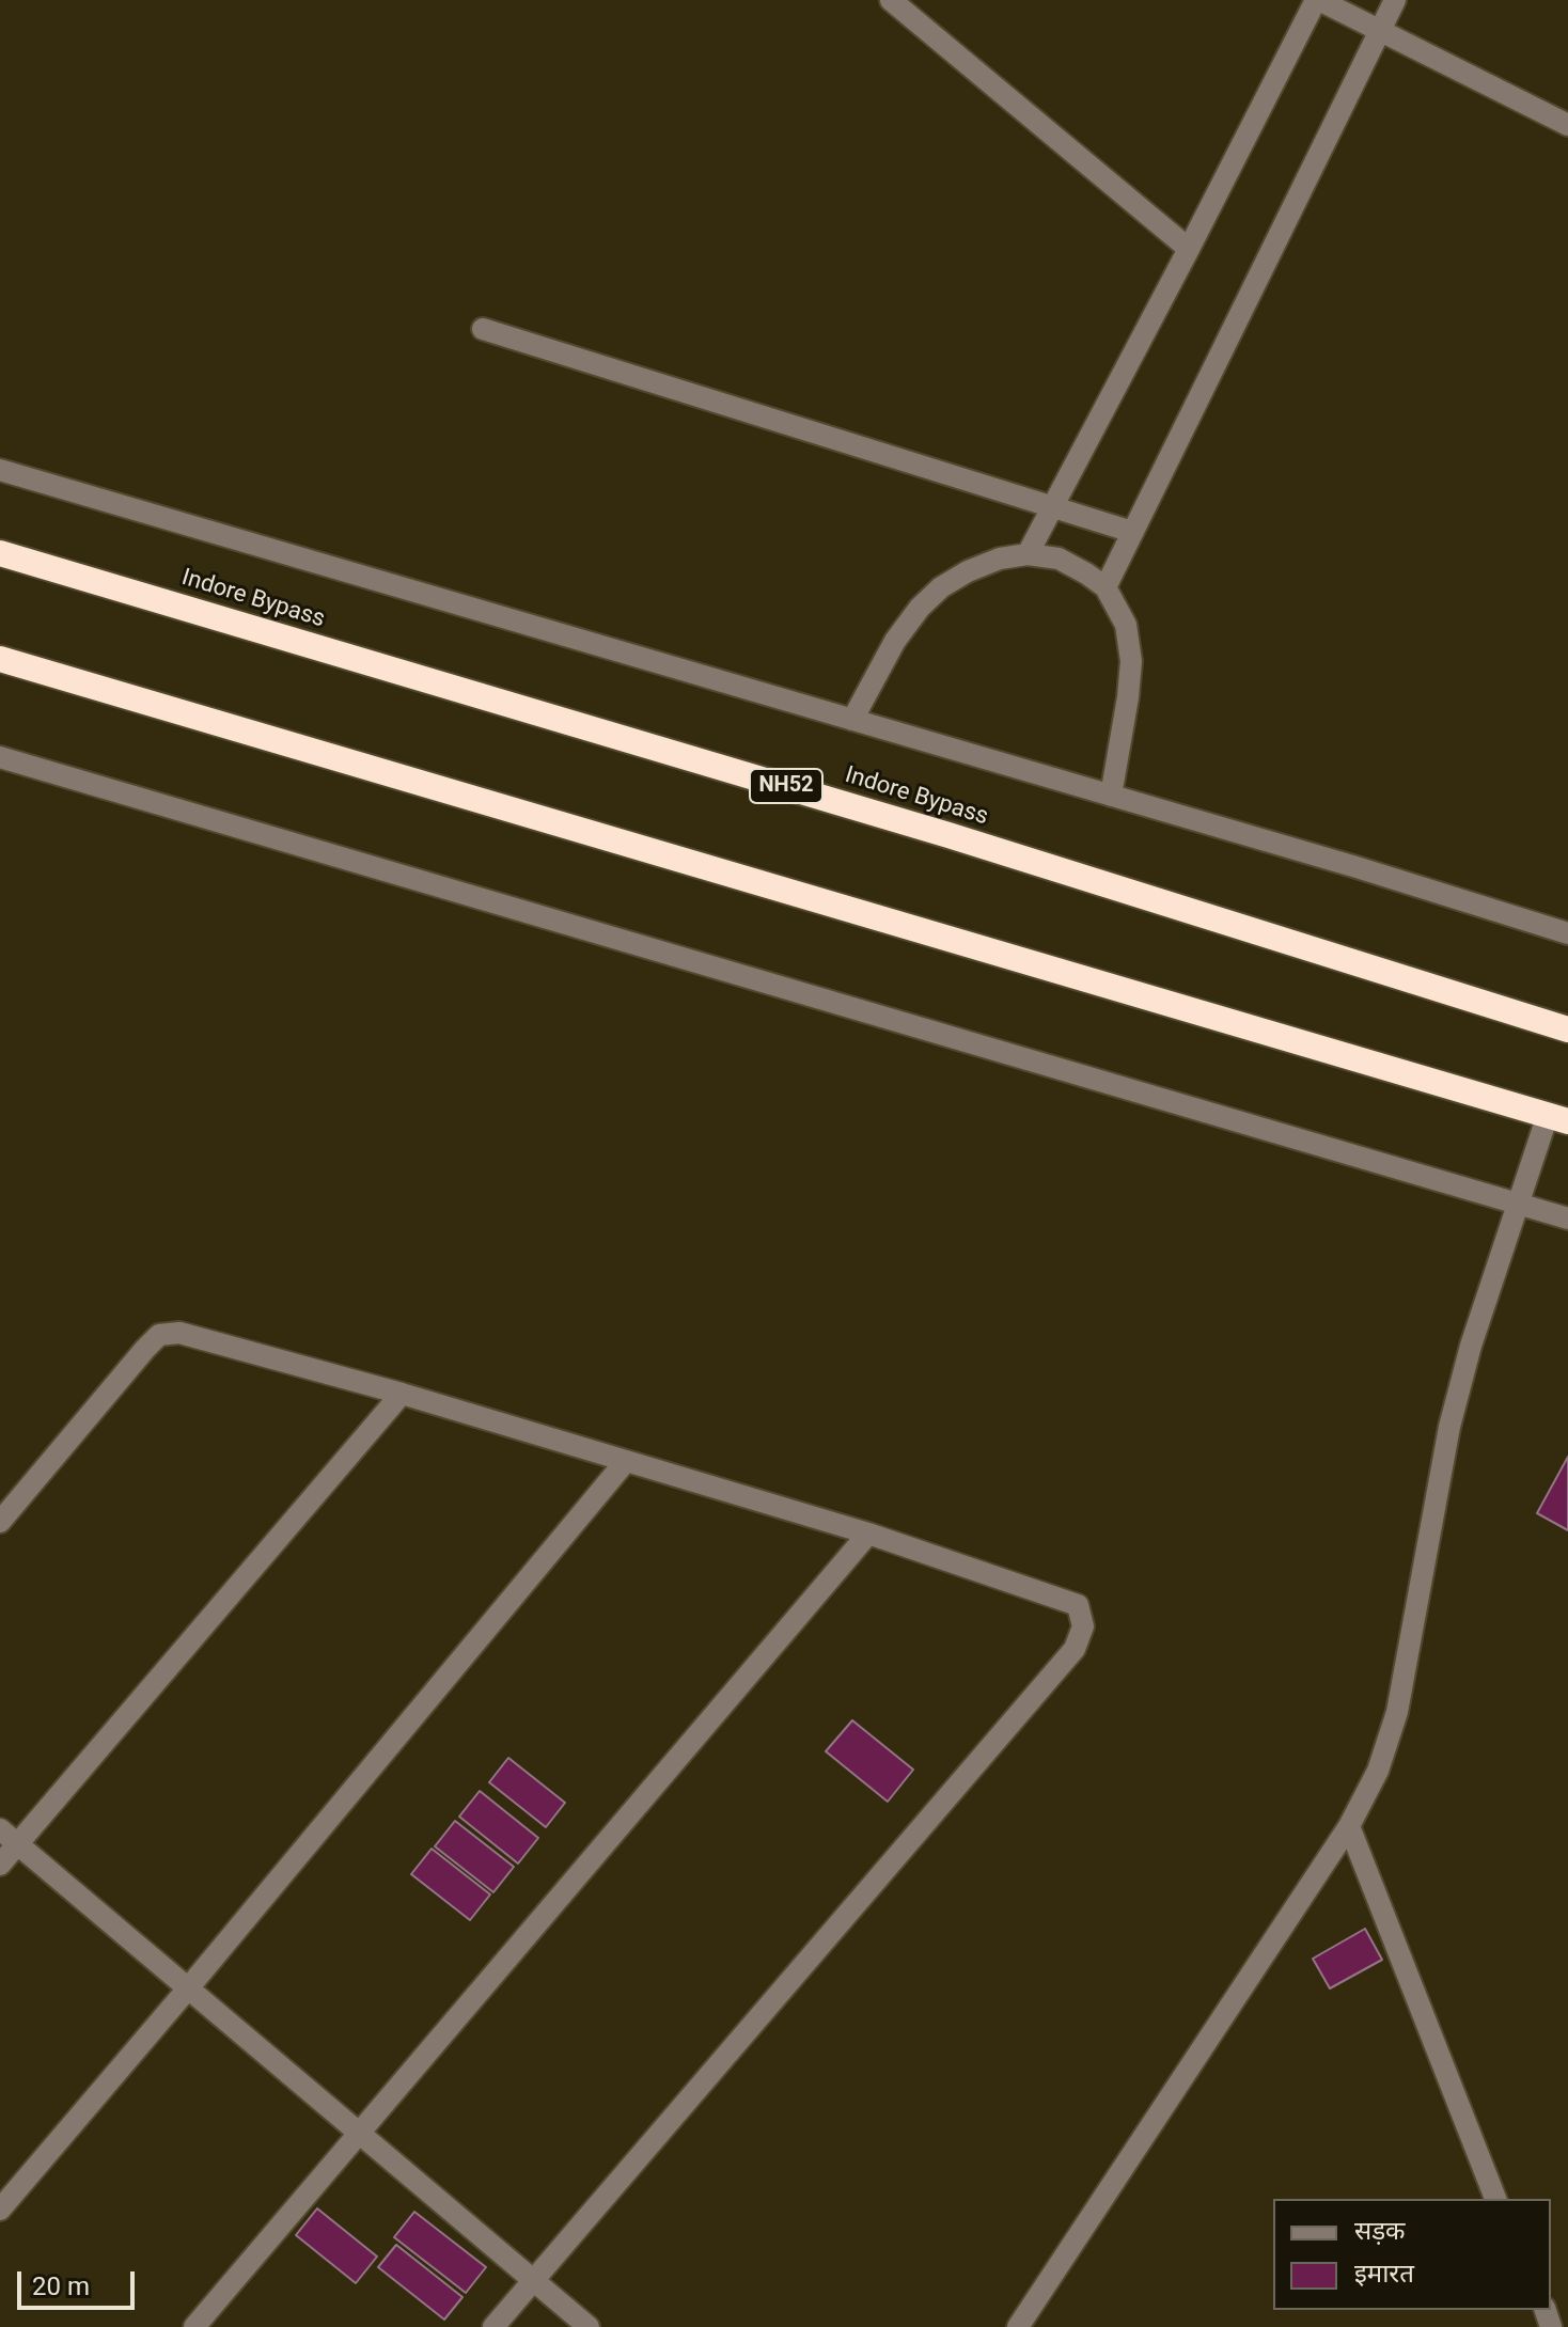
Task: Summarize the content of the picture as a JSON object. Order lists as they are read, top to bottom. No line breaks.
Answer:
{"streets":{"highway":["Indore Bypass","NH52"]},"legend":["सड़क","इमारत"],"scale_bar":"20 m"}
